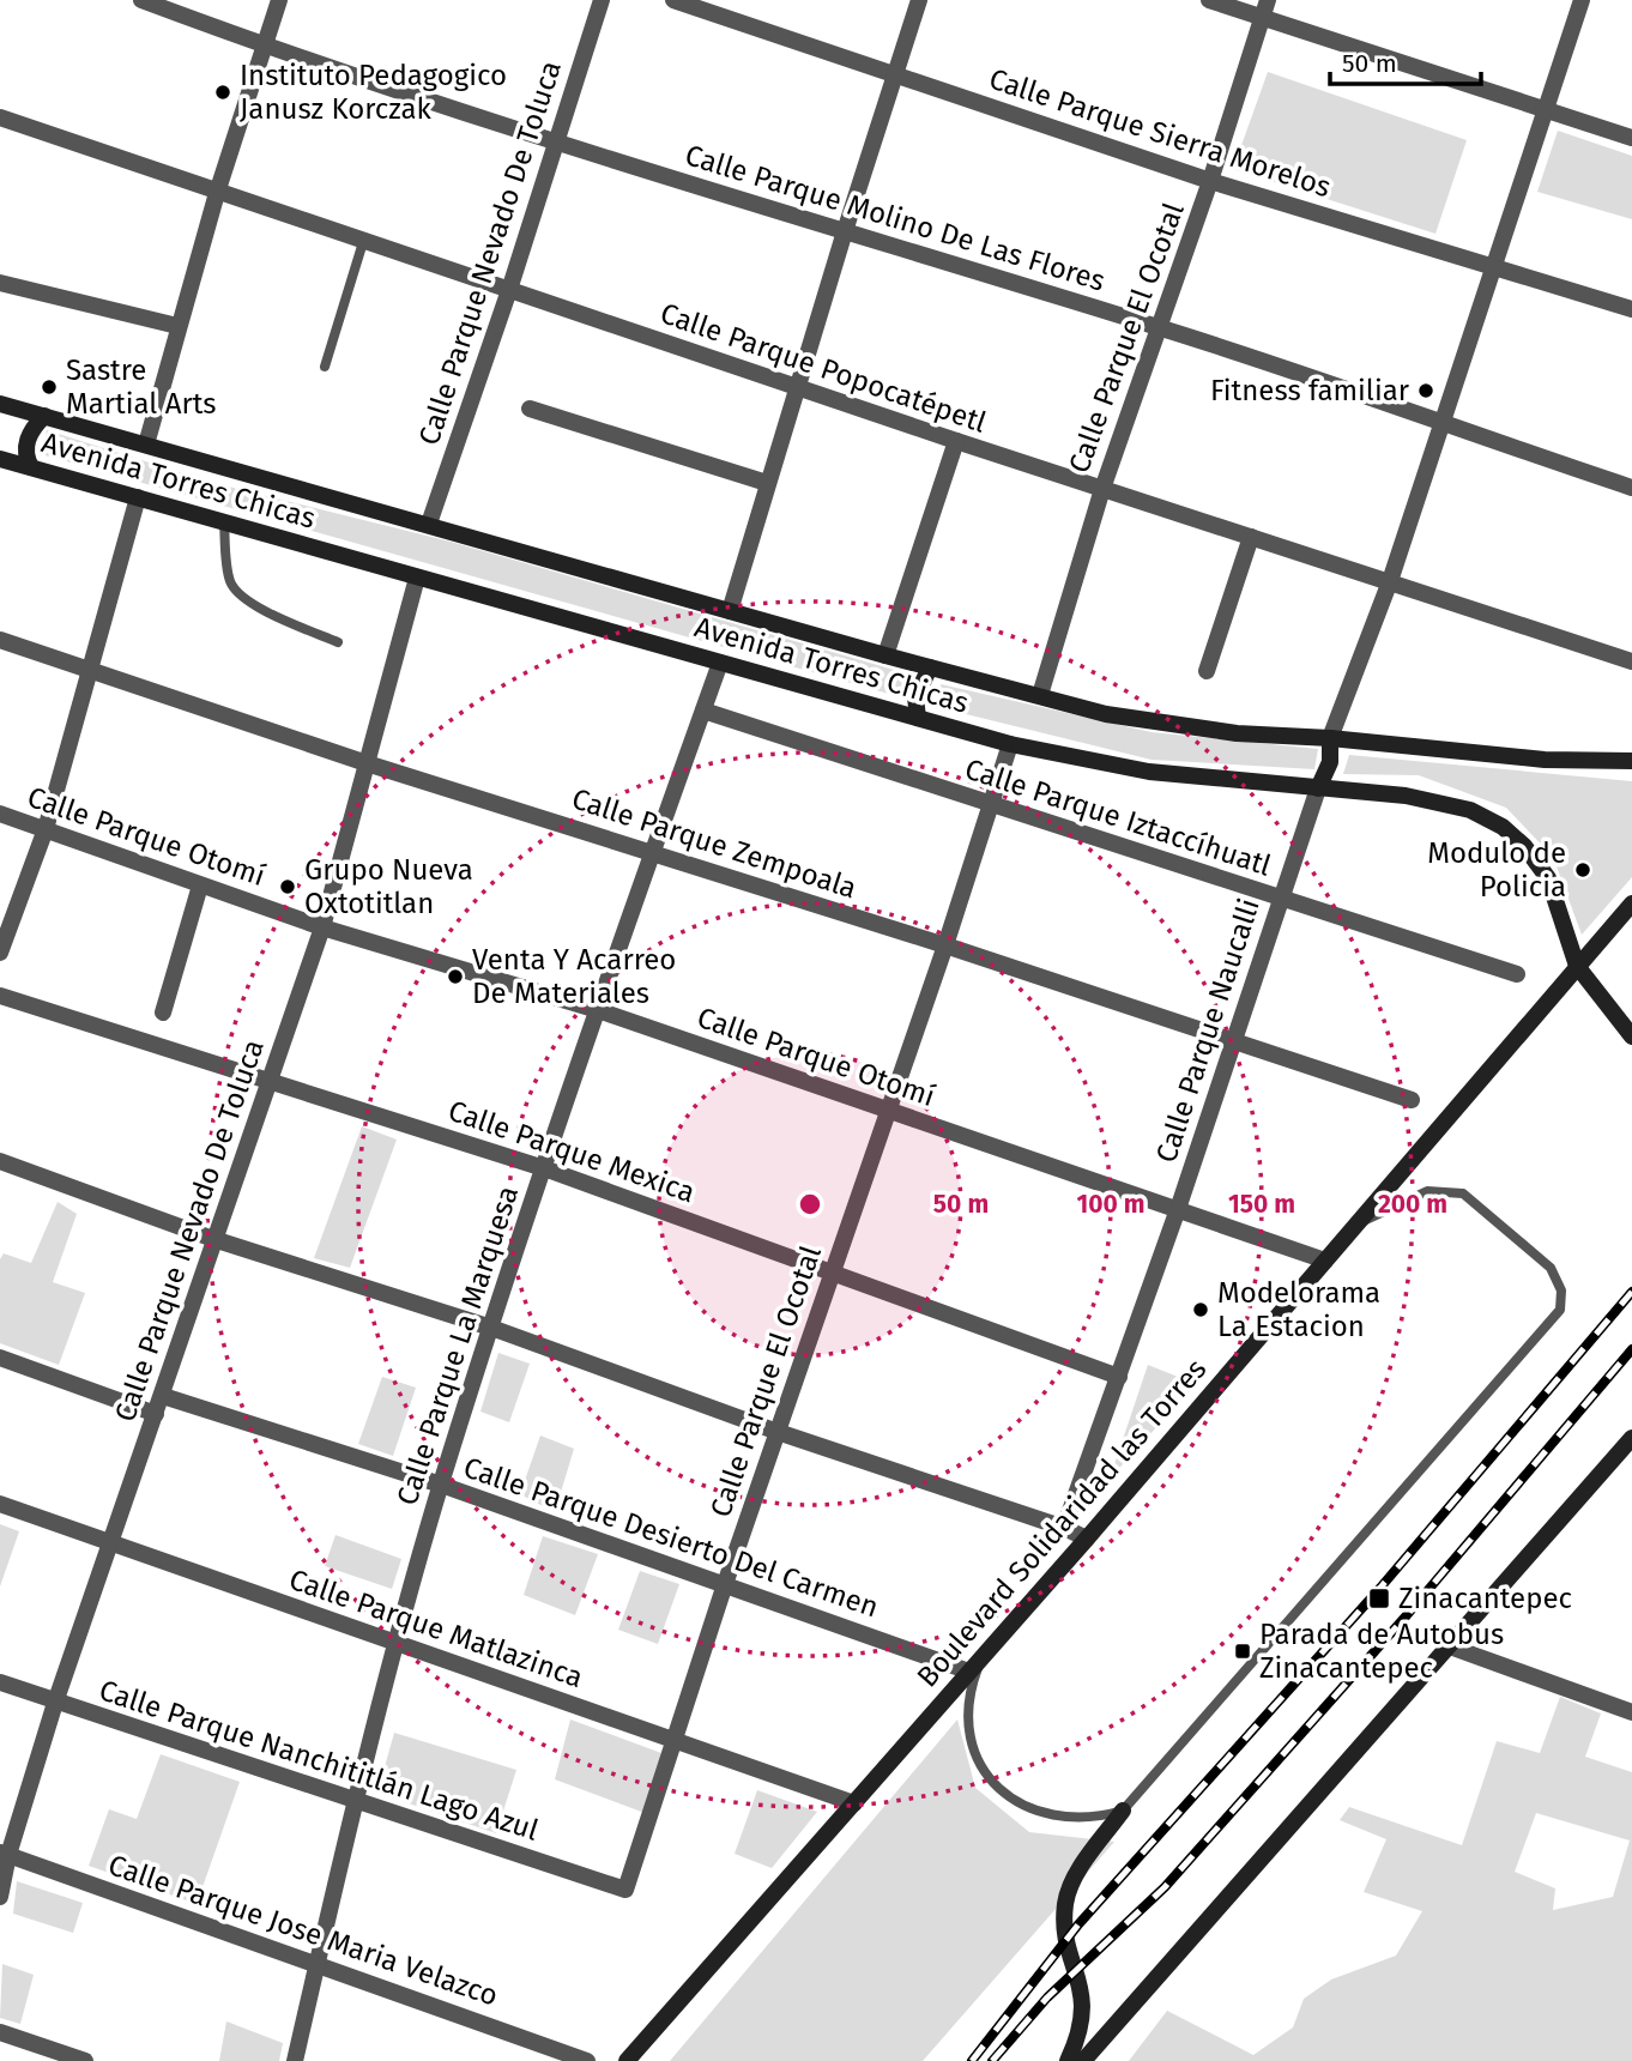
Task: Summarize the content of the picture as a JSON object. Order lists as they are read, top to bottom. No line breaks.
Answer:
{"streets":{"main road":["Avenida Torres Chicas","Boulevard Solidaridad las Torres"],"street":["Calle Parque Sierra Morelos","Calle Parque Molino De Las Flores","Calle Parque Nevado De Toluca","Calle Parque El Ocotal","Calle Parque Popocatépetl","Calle Parque Iztaccíhuatl","Calle Parque Otomí","Calle Parque Zempoala","Calle Parque Naucalli","Calle Parque Mexica","Calle Parque La Marquesa","Calle Parque Desierto Del Carmen","Calle Parque Matlazinca","Calle Parque Nanchititlán Lago Azul","Calle Parque Jose Maria Velazco"]},"crossings":[["Calle Parque Sierra Morelos","Calle Parque El Ocotal"],["Calle Parque Molino De Las Flores","Calle Parque Nevado De Toluca"],["Calle Parque Molino De Las Flores","Calle Parque El Ocotal"],["Calle Parque Nevado De Toluca","Calle Parque Popocatépetl"],["Calle Parque Nevado De Toluca","Avenida Torres Chicas"],["Calle Parque Nevado De Toluca","Calle Parque Otomí"],["Calle Parque Nevado De Toluca","Calle Parque Zempoala"],["Calle Parque Nevado De Toluca","Calle Parque Mexica"],["Calle Parque Nevado De Toluca","Calle Parque Desierto Del Carmen"],["Calle Parque Nevado De Toluca","Calle Parque Matlazinca"],["Calle Parque Nevado De Toluca","Calle Parque Nanchititlán Lago Azul"],["Calle Parque Nevado De Toluca","Calle Parque Jose Maria Velazco"],["Calle Parque El Ocotal","Calle Parque Popocatépetl"],["Calle Parque El Ocotal","Avenida Torres Chicas"],["Calle Parque El Ocotal","Calle Parque Iztaccíhuatl"],["Calle Parque El Ocotal","Calle Parque Otomí"],["Calle Parque El Ocotal","Calle Parque Zempoala"],["Calle Parque El Ocotal","Calle Parque Mexica"],["Calle Parque El Ocotal","Calle Parque Desierto Del Carmen"],["Calle Parque El Ocotal","Calle Parque Matlazinca"],["Calle Parque El Ocotal","Calle Parque Nanchititlán Lago Azul"],["Avenida Torres Chicas","Calle Parque Naucalli"],["Avenida Torres Chicas","Calle Parque La Marquesa"],["Avenida Torres Chicas","Boulevard Solidaridad las Torres"],["Calle Parque Iztaccíhuatl","Calle Parque Naucalli"],["Calle Parque Iztaccíhuatl","Calle Parque La Marquesa"],["Calle Parque Otomí","Calle Parque Naucalli"],["Calle Parque Otomí","Calle Parque La Marquesa"],["Calle Parque Otomí","Boulevard Solidaridad las Torres"],["Calle Parque Zempoala","Calle Parque Naucalli"],["Calle Parque Zempoala","Calle Parque La Marquesa"],["Calle Parque Naucalli","Calle Parque Mexica"],["Calle Parque Mexica","Calle Parque La Marquesa"],["Calle Parque La Marquesa","Calle Parque Desierto Del Carmen"],["Calle Parque La Marquesa","Calle Parque Matlazinca"],["Calle Parque La Marquesa","Calle Parque Nanchititlán Lago Azul"],["Calle Parque La Marquesa","Calle Parque Jose Maria Velazco"],["Boulevard Solidaridad las Torres","Calle Parque Desierto Del Carmen"],["Boulevard Solidaridad las Torres","Calle Parque Matlazinca"]],"places":{"other":["Instituto Pedagogico Janusz Korczak","Sastre Martial Arts","Fitness familiar","Modulo de Policia","Grupo Nueva Oxtotitlan","Venta Y Acarreo De Materiales","Modelorama La Estacion"],"transit":["Zinacantepec","Parada de Autobus Zinacantepec"]},"scale_bar":"50 m","rings":["50 m","100 m","150 m","200 m"]}
